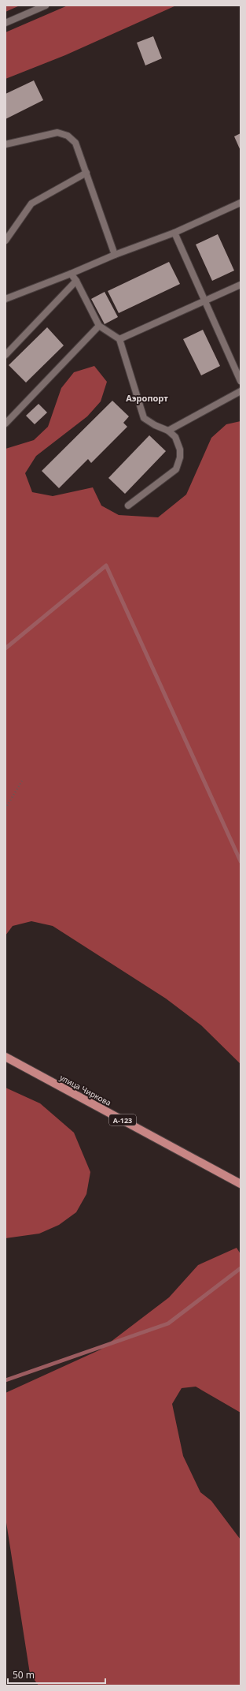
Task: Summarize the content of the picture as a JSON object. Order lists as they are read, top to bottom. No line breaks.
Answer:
{"streets":{"main road":["улица Чиркова","А-123"]},"districts":["Аэропорт"],"scale_bar":"50 m"}
